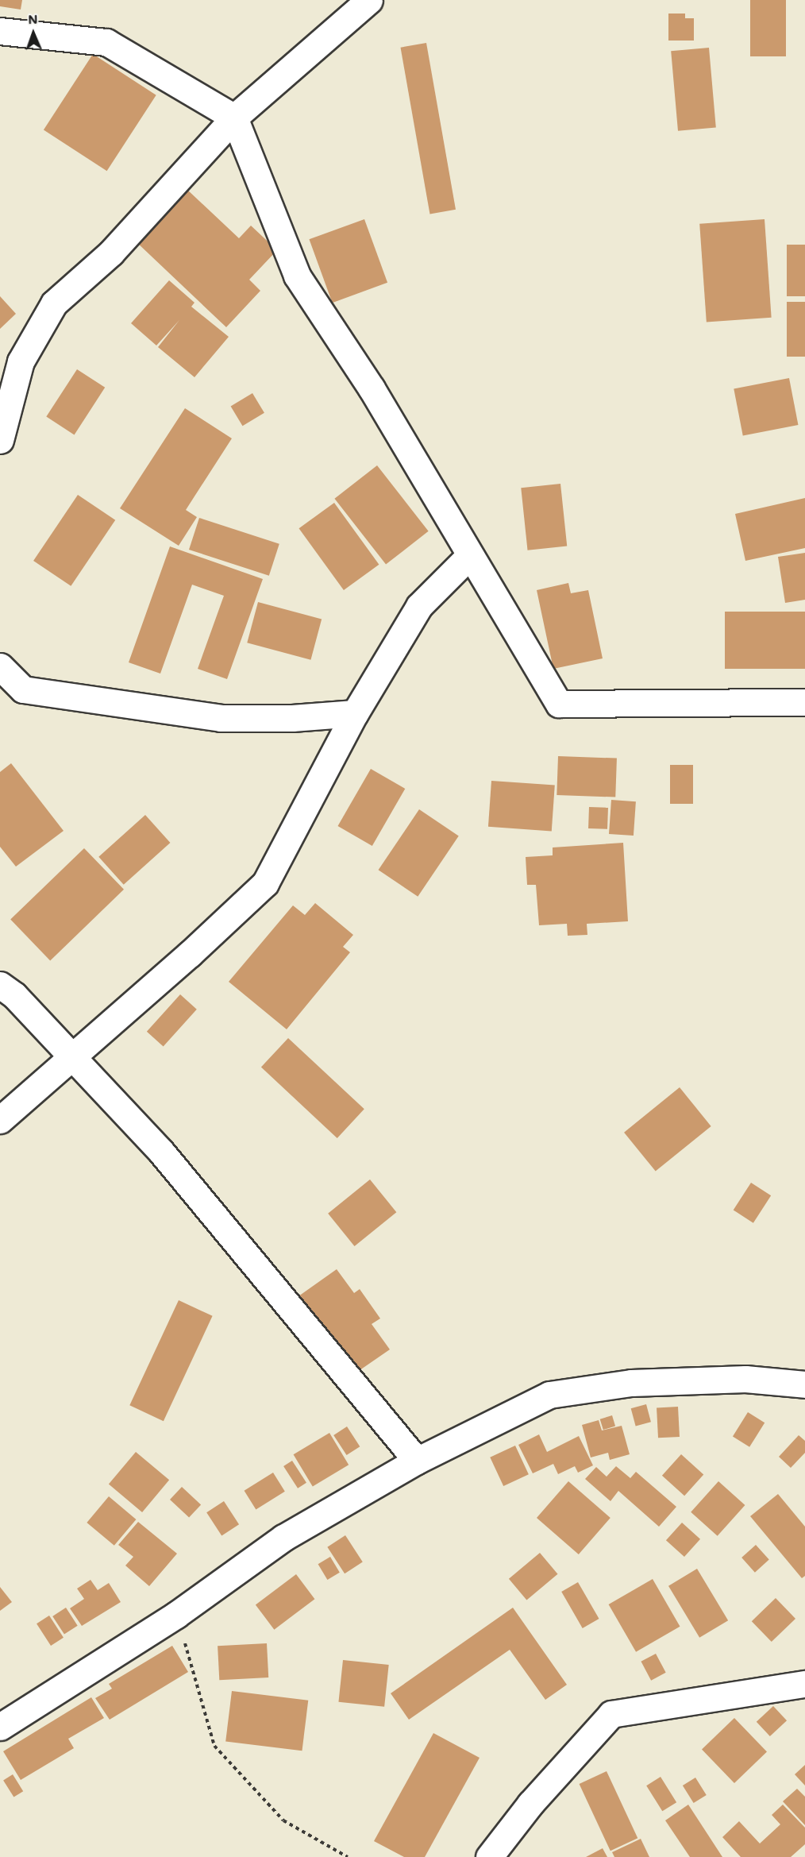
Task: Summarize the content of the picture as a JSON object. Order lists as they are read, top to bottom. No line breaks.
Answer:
{"north":"top"}
